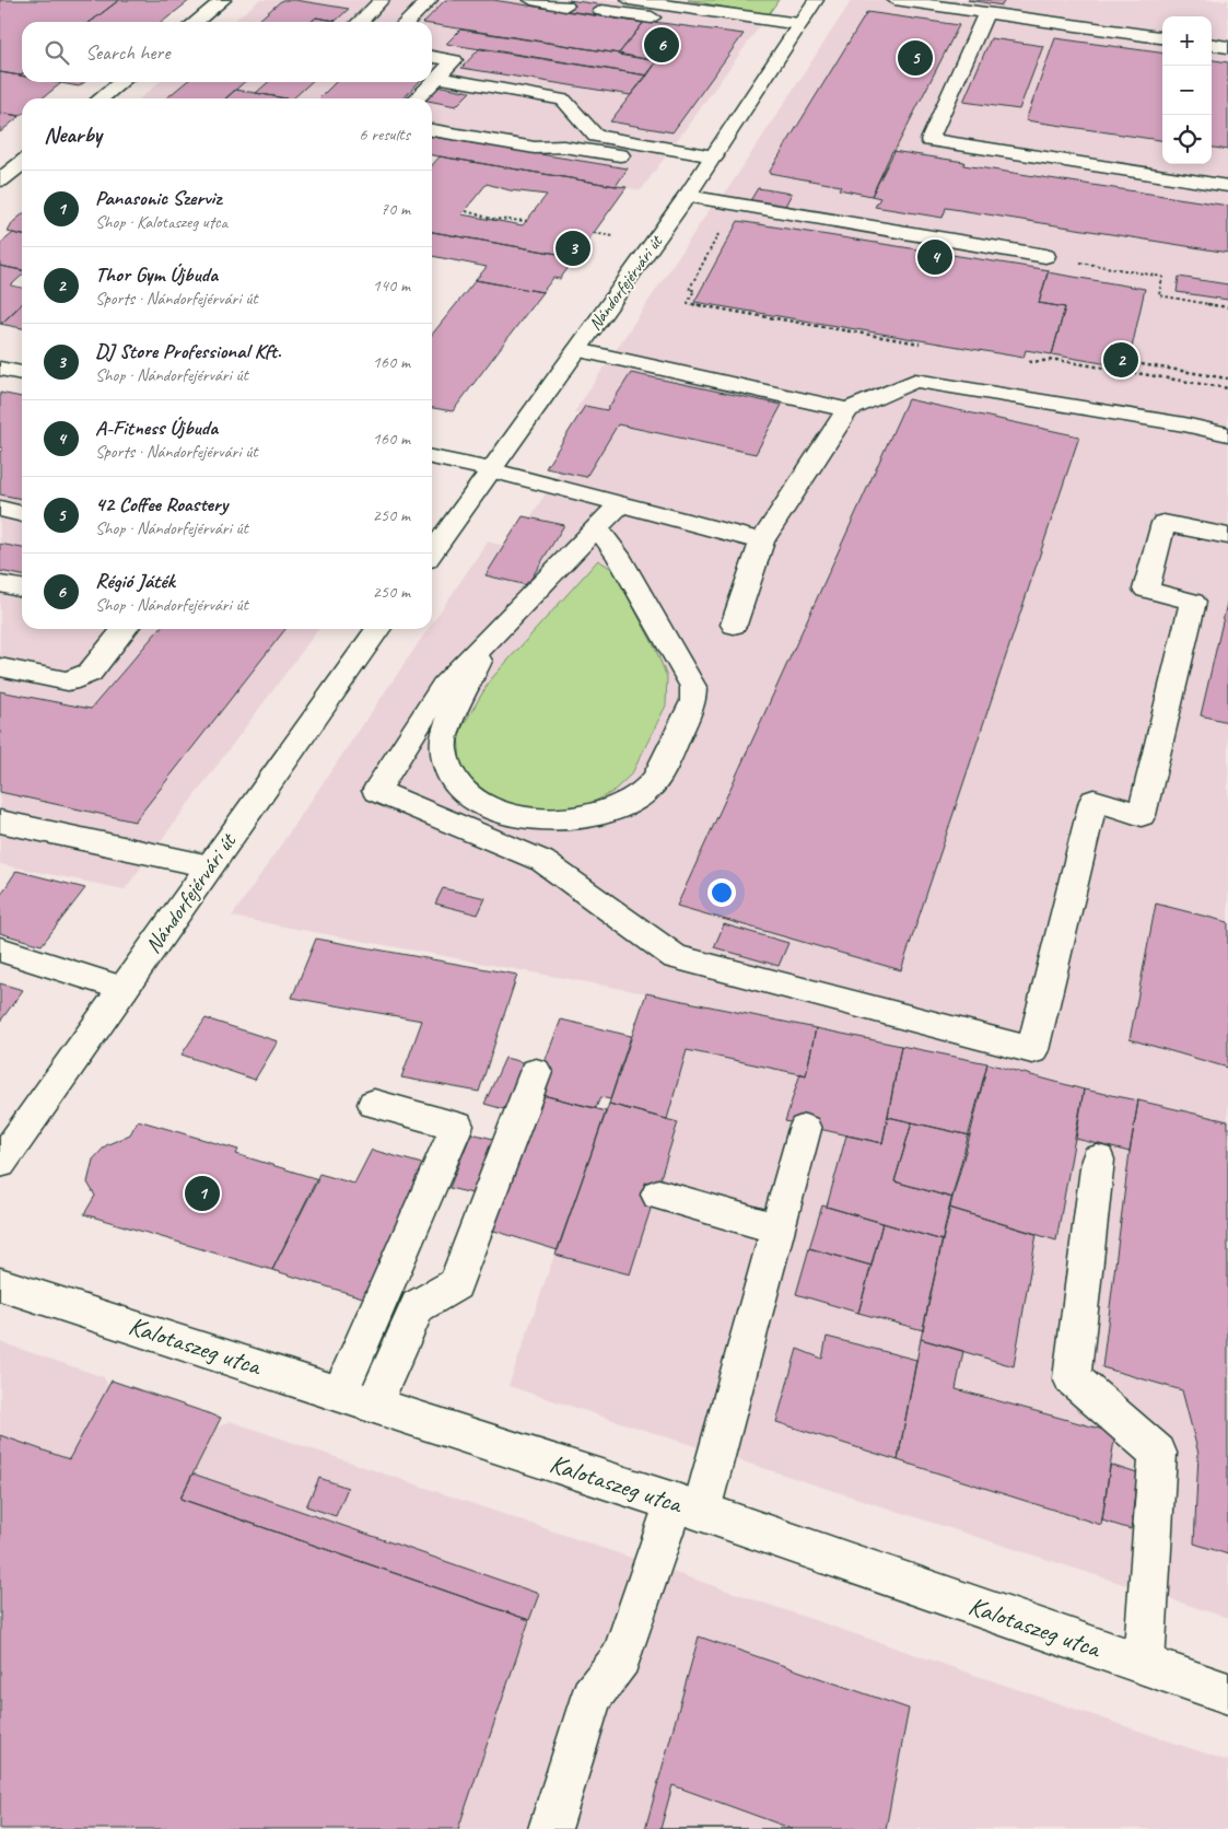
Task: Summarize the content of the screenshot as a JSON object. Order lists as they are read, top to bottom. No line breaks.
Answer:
{"streets":{"street":["Nándorfejérvári út","Kalotaszeg utca"]},"page":{"map_buttons":["+","−"],"search":"Search here","pins":["6","5","3","4","2","1"],"heading":["Nearby","6 results"],"list":[{"mark":"1","name":"Panasonic Szerviz","note":"Shop · Kalotaszeg utca","value":"70 m"},{"mark":"2","name":"Thor Gym Újbuda","note":"Sports · Nándorfejérvári út","value":"140 m"},{"mark":"3","name":"DJ Store Professional Kft.","note":"Shop · Nándorfejérvári út","value":"160 m"},{"mark":"4","name":"A-Fitness Újbuda","note":"Sports · Nándorfejérvári út","value":"160 m"},{"mark":"5","name":"42 Coffee Roastery","note":"Shop · Nándorfejérvári út","value":"250 m"},{"mark":"6","name":"Régió Játék","note":"Shop · Nándorfejérvári út","value":"250 m"}]}}
